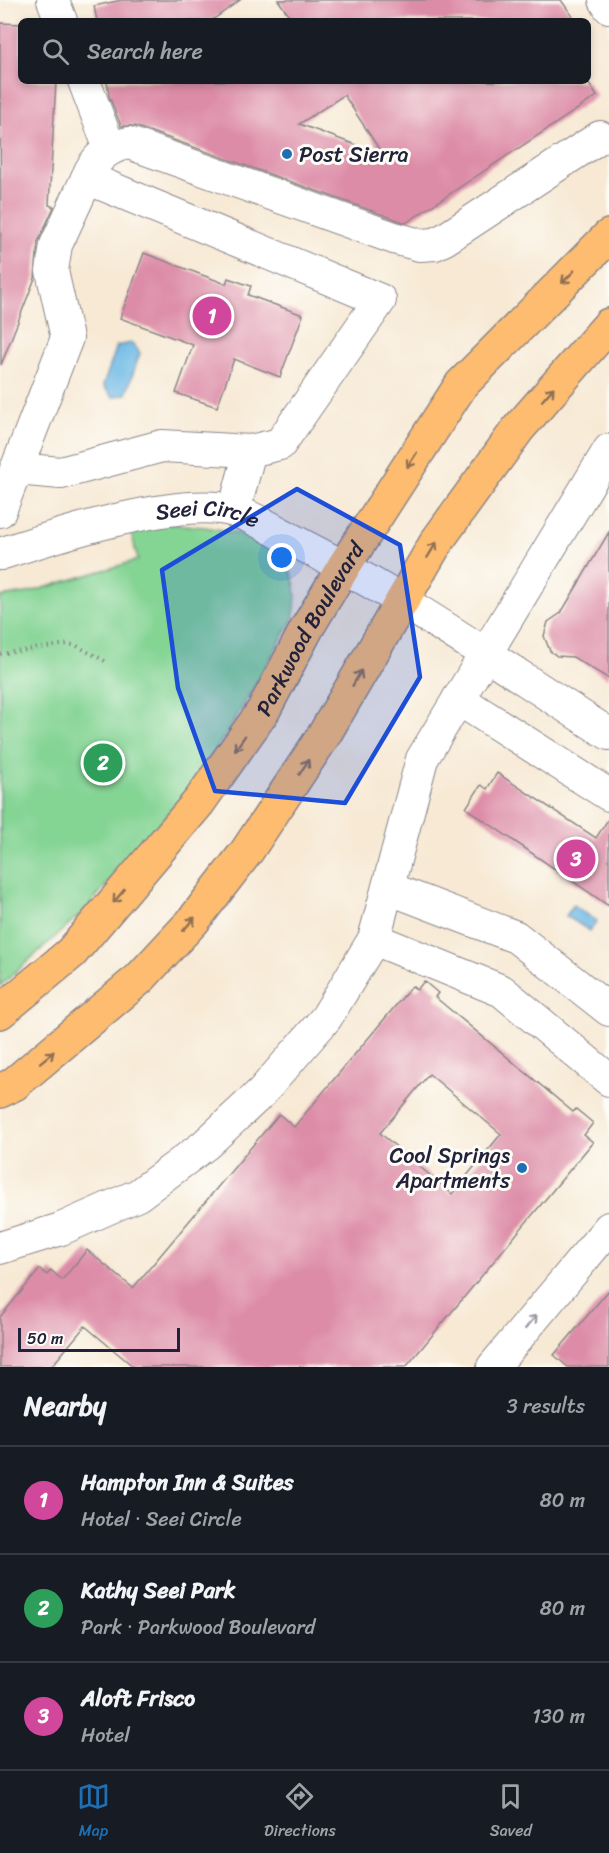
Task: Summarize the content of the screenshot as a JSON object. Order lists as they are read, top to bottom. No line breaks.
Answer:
{"streets":{"main road":["Parkwood Boulevard"],"street":["Seei Circle"]},"crossings":[["Seei Circle","Parkwood Boulevard"]],"places":["Post Sierra","Cool Springs Apartments"],"scale_bar":"50 m","page":{"search":"Search here","pins":["1","2","3"],"scale":"50 m","heading":["Nearby","3 results"],"list":[{"mark":"1","name":"Hampton Inn & Suites","note":"Hotel · Seei Circle","value":"80 m"},{"mark":"2","name":"Kathy Seei Park","note":"Park · Parkwood Boulevard","value":"80 m"},{"mark":"3","name":"Aloft Frisco","note":"Hotel","value":"130 m"}],"nav":["Map","Directions","Saved"]}}
